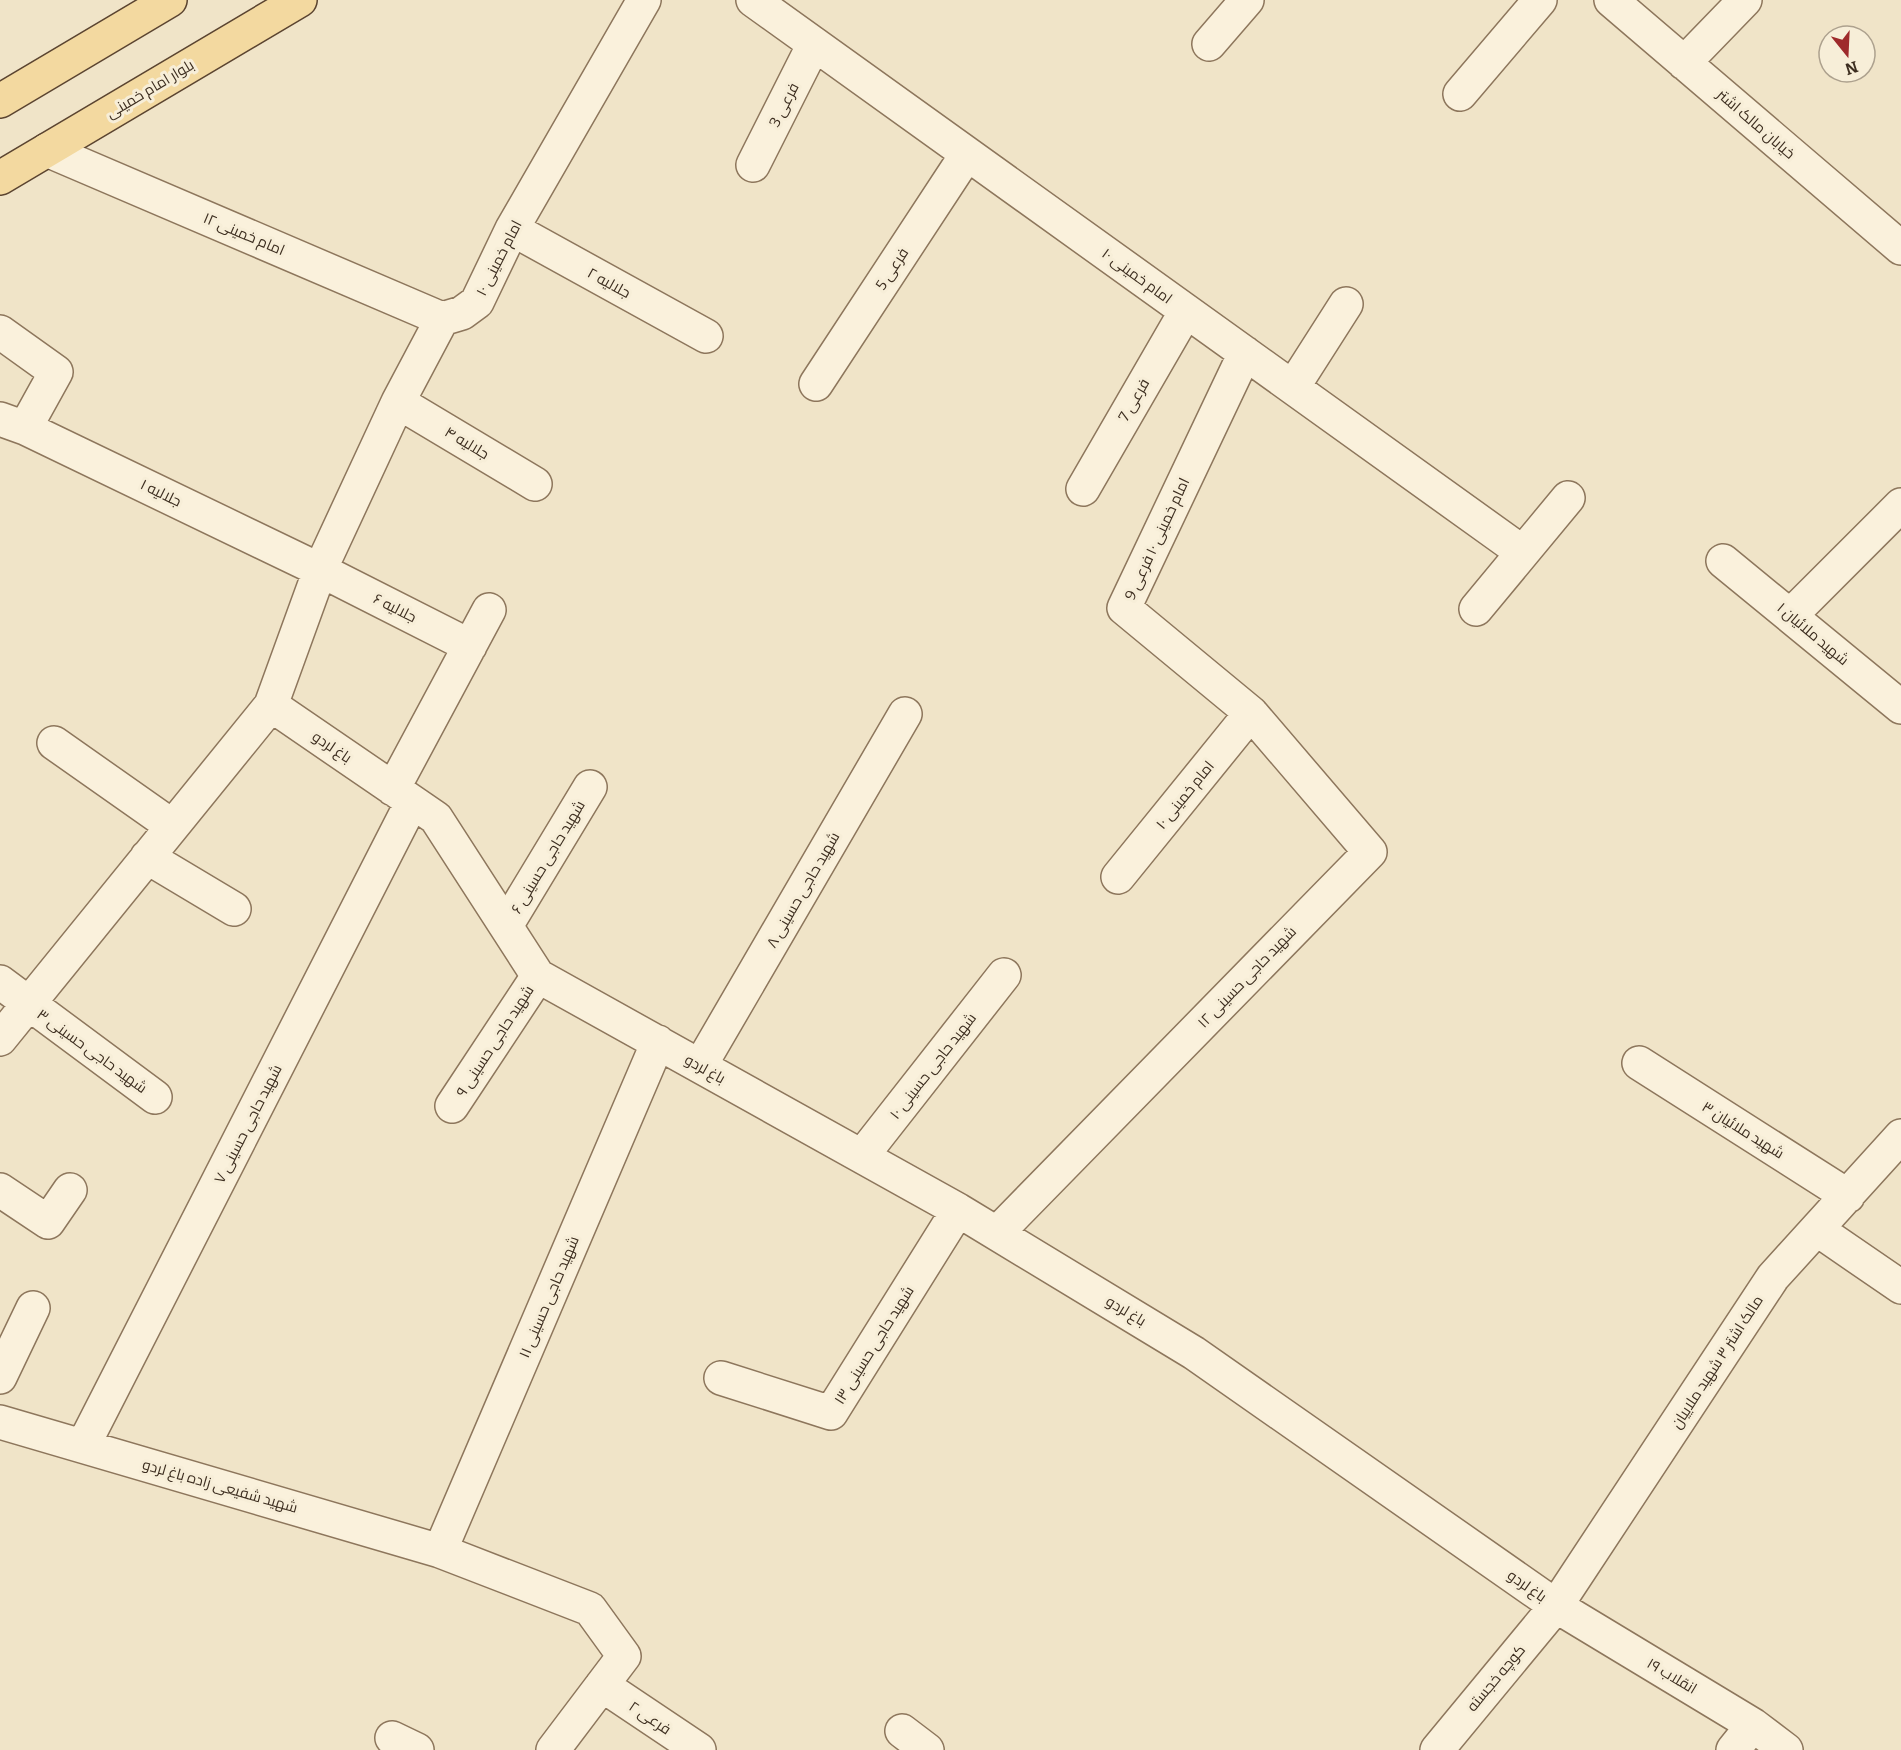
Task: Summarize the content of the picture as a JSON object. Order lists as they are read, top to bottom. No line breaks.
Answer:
{"streets":{"main road":["بلوار امام خمینی"],"street":["فرعی 3","خیابان مالک اشتر","امام خمینی ۱۲","امام خمینی ۱۰","فرعی 5","جلالیه ۲","فرعی 7","جلالیه ۴","جلالیه ۱","امام خمینی ۱۰ فرعی 9","جلالیه ۶","شهید ملائیان ۱","باغ لردو","شهید حاجی حسینی ۶","شهید حاجی حسینی ۸","شهید حاجی حسینی ۱۲","شهید حاجی حسینی ۹","شهید حاجی حسینی ۳","شهید حاجی حسینی ۱۰","شهید حاجی حسینی ۷","شهید ملائیان ۳","شهید حاجی حسینی ۱۱","شهید حاجی حسینی ۱۳","مالک اشتر ۳ شهید ملاییان","شهید شفیعی زاده باغ لردو","انقلاب ۱۹","کوچه خجسته","فرعی ۲"]},"crossings":[["بلوار امام خمینی","امام خمینی ۱۲"],["فرعی 3","امام خمینی ۱۰"],["امام خمینی ۱۲","امام خمینی ۱۰"],["امام خمینی ۱۰","فرعی 5"],["امام خمینی ۱۰","جلالیه ۲"],["امام خمینی ۱۰","فرعی 7"],["امام خمینی ۱۰","امام خمینی ۱۰ فرعی 9"],["امام خمینی ۱۰","شهید حاجی حسینی ۱۲"],["جلالیه ۱","جلالیه ۶"],["امام خمینی ۱۰ فرعی 9","شهید حاجی حسینی ۱۲"],["جلالیه ۶","شهید حاجی حسینی ۷"],["باغ لردو","شهید حاجی حسینی ۶"],["باغ لردو","شهید حاجی حسینی ۸"],["باغ لردو","شهید حاجی حسینی ۱۲"],["باغ لردو","شهید حاجی حسینی ۹"],["باغ لردو","شهید حاجی حسینی ۱۰"],["باغ لردو","شهید حاجی حسینی ۷"],["باغ لردو","شهید حاجی حسینی ۱۱"],["باغ لردو","شهید حاجی حسینی ۱۳"],["باغ لردو","مالک اشتر ۳ شهید ملاییان"],["باغ لردو","انقلاب ۱۹"],["باغ لردو","کوچه خجسته"],["شهید حاجی حسینی ۷","شهید شفیعی زاده باغ لردو"],["شهید ملائیان ۳","مالک اشتر ۳ شهید ملاییان"],["شهید حاجی حسینی ۱۱","شهید شفیعی زاده باغ لردو"],["مالک اشتر ۳ شهید ملاییان","انقلاب ۱۹"],["مالک اشتر ۳ شهید ملاییان","کوچه خجسته"],["شهید شفیعی زاده باغ لردو","فرعی ۲"],["انقلاب ۱۹","کوچه خجسته"]],"north":"bottom"}
